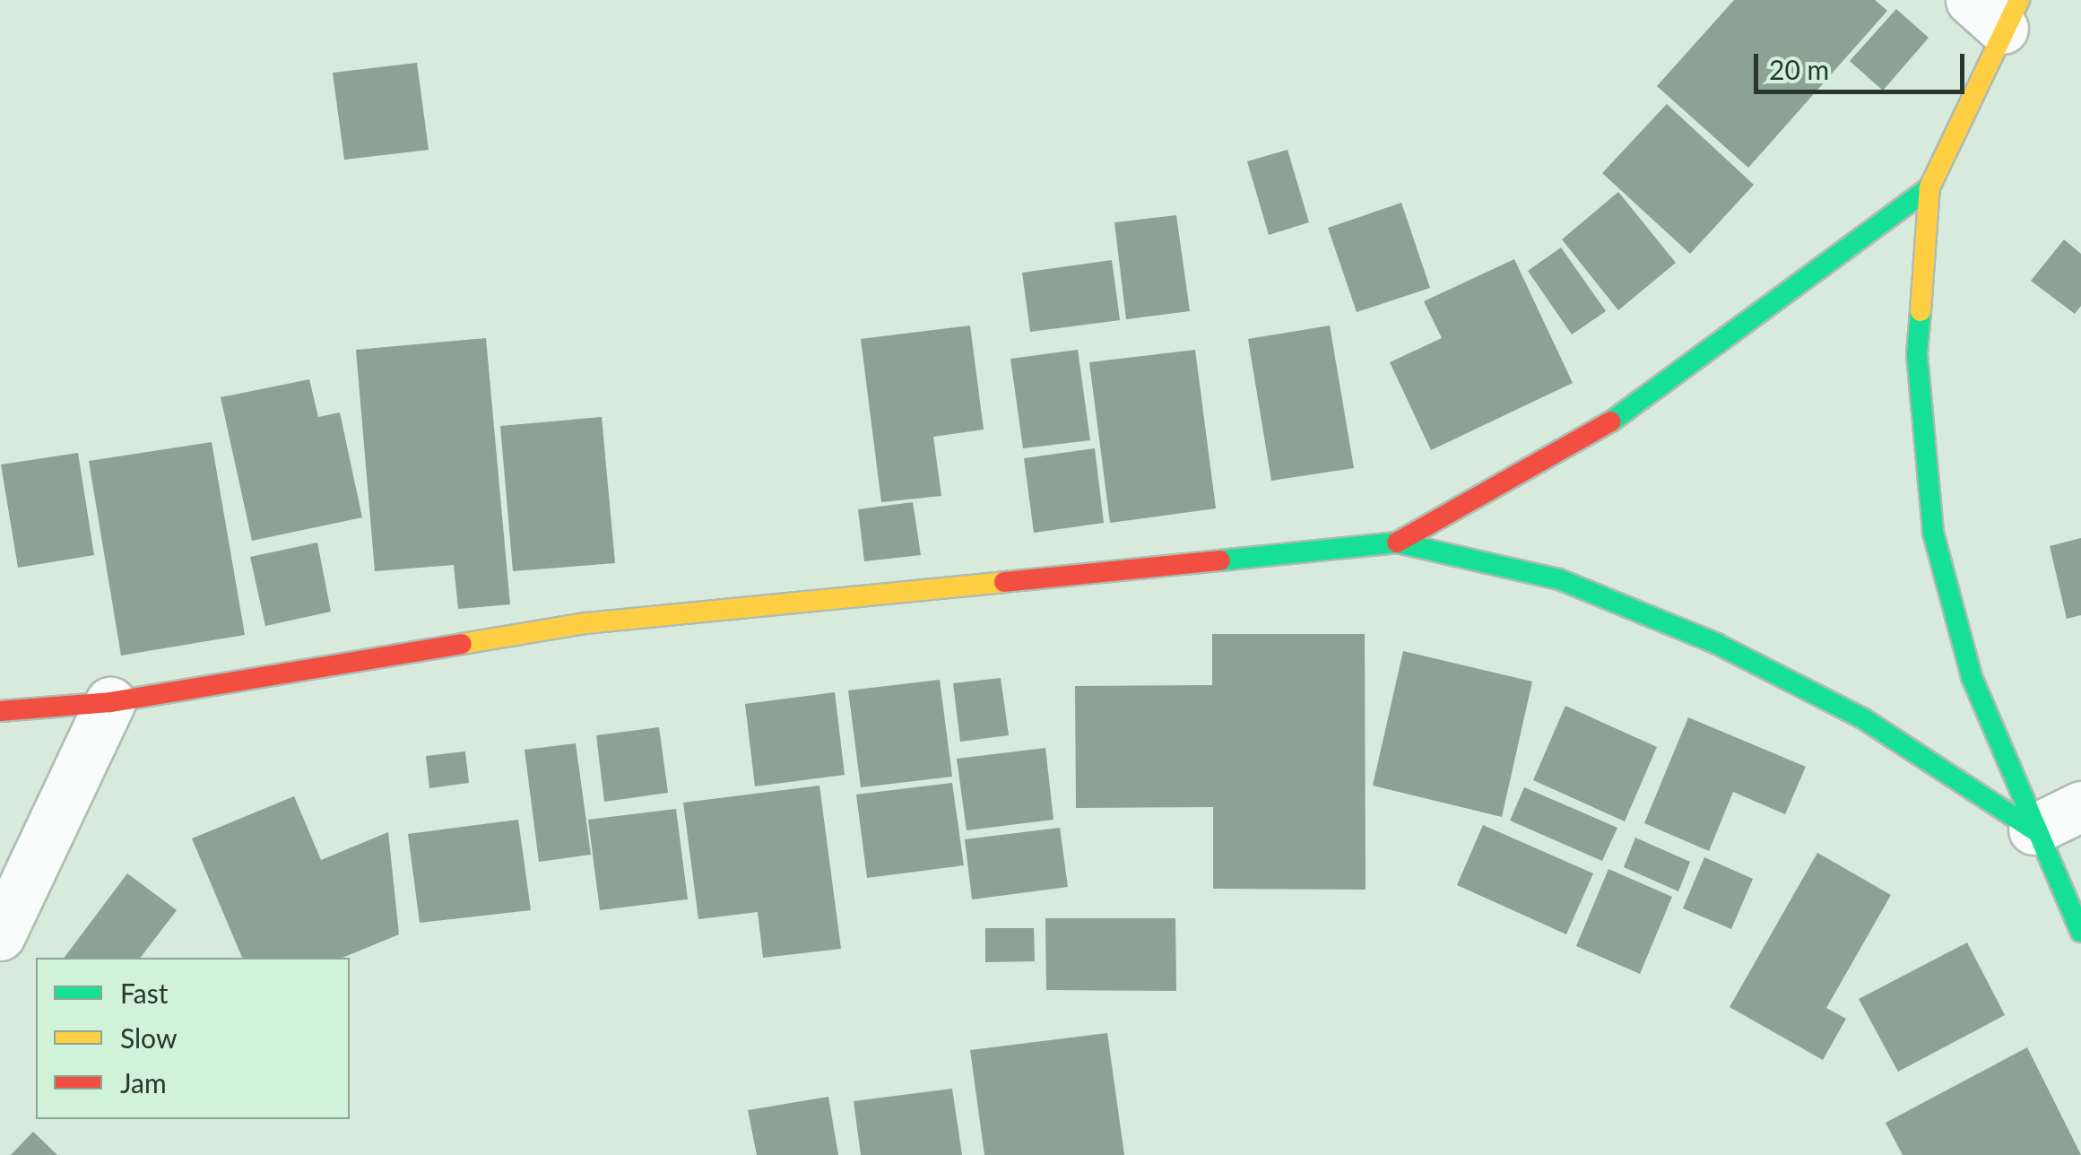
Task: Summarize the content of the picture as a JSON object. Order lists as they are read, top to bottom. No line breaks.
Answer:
{"legend":["Fast","Slow","Jam"],"scale_bar":"20 m"}
